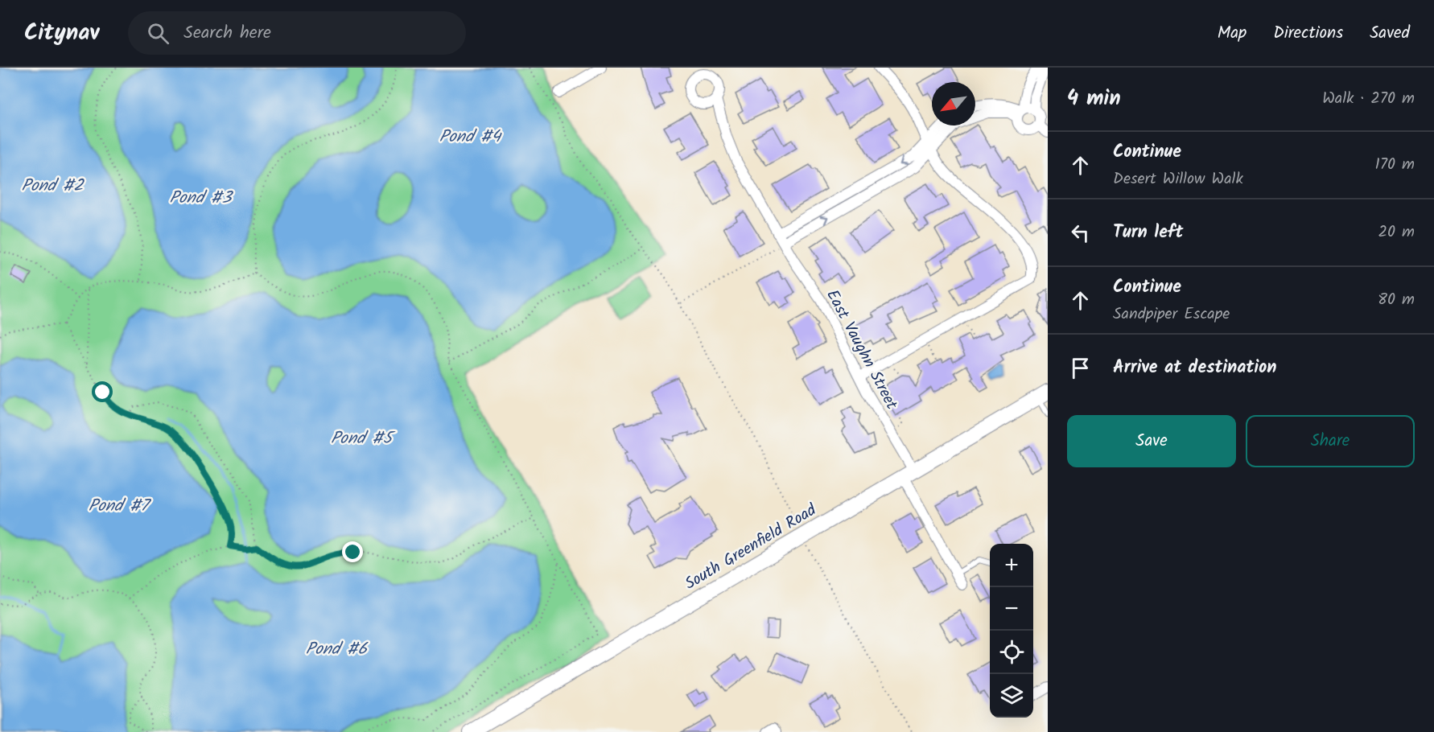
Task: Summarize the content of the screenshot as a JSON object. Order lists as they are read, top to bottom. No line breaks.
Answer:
{"streets":{"main road":["South Greenfield Road"],"street":["East Vaughn Street"]},"crossings":[["East Vaughn Street","South Greenfield Road"]],"water":["Pond #4","Pond #2","Pond #3","Pond #5","Pond #7","Pond #6"],"north":"bottom left","page":{"header":"Citynav","search":"Search here","nav":["Map","Directions","Saved"],"heading":["4 min","Walk · 270 m"],"list":[["Continue","Desert Willow Walk","170 m"],["Turn left","20 m"],["Continue","Sandpiper Escape","80 m"],"Arrive at destination"],"buttons":["Save","Share"],"map_buttons":["+","−"]}}
